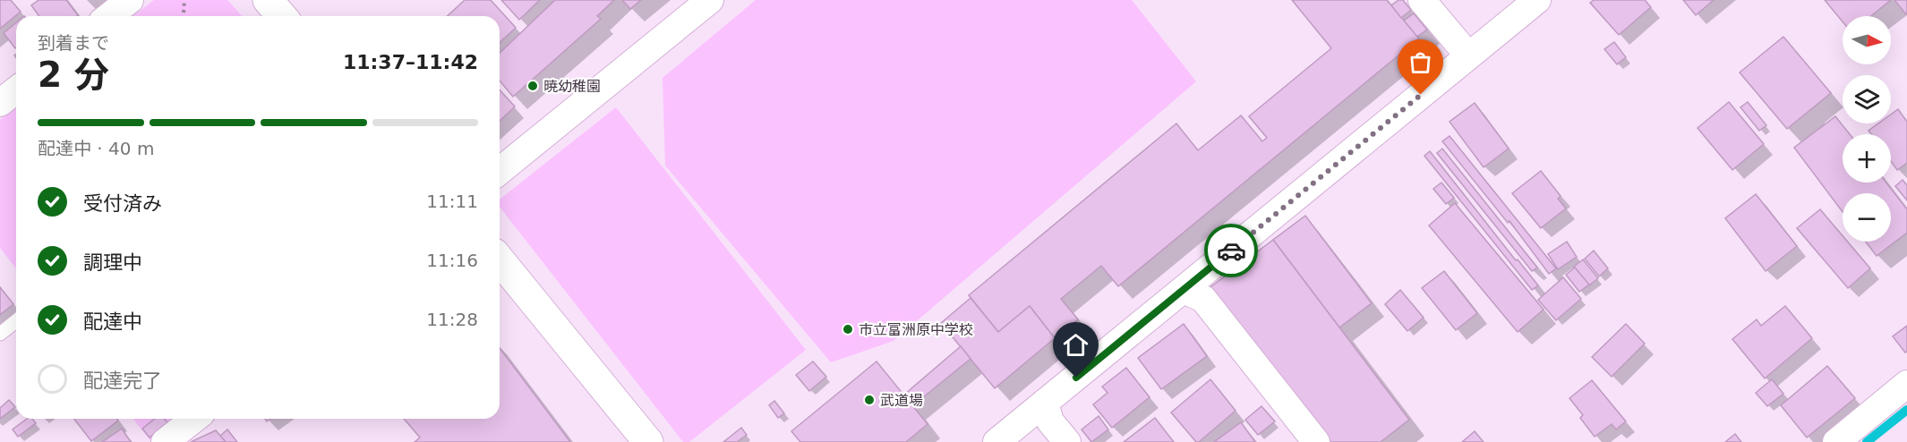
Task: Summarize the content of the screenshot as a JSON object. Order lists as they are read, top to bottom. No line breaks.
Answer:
{"places":["暁幼稚園","市立富洲原中学校","武道場"],"north":"right","page":{"map_buttons":["+","−"],"heading":["2 分","到着まで","11:37–11:42"],"bar":"配達中 · 40 m","list":[["受付済み","11:11"],["調理中","11:16"],["配達中","11:28"],"配達完了"]}}
